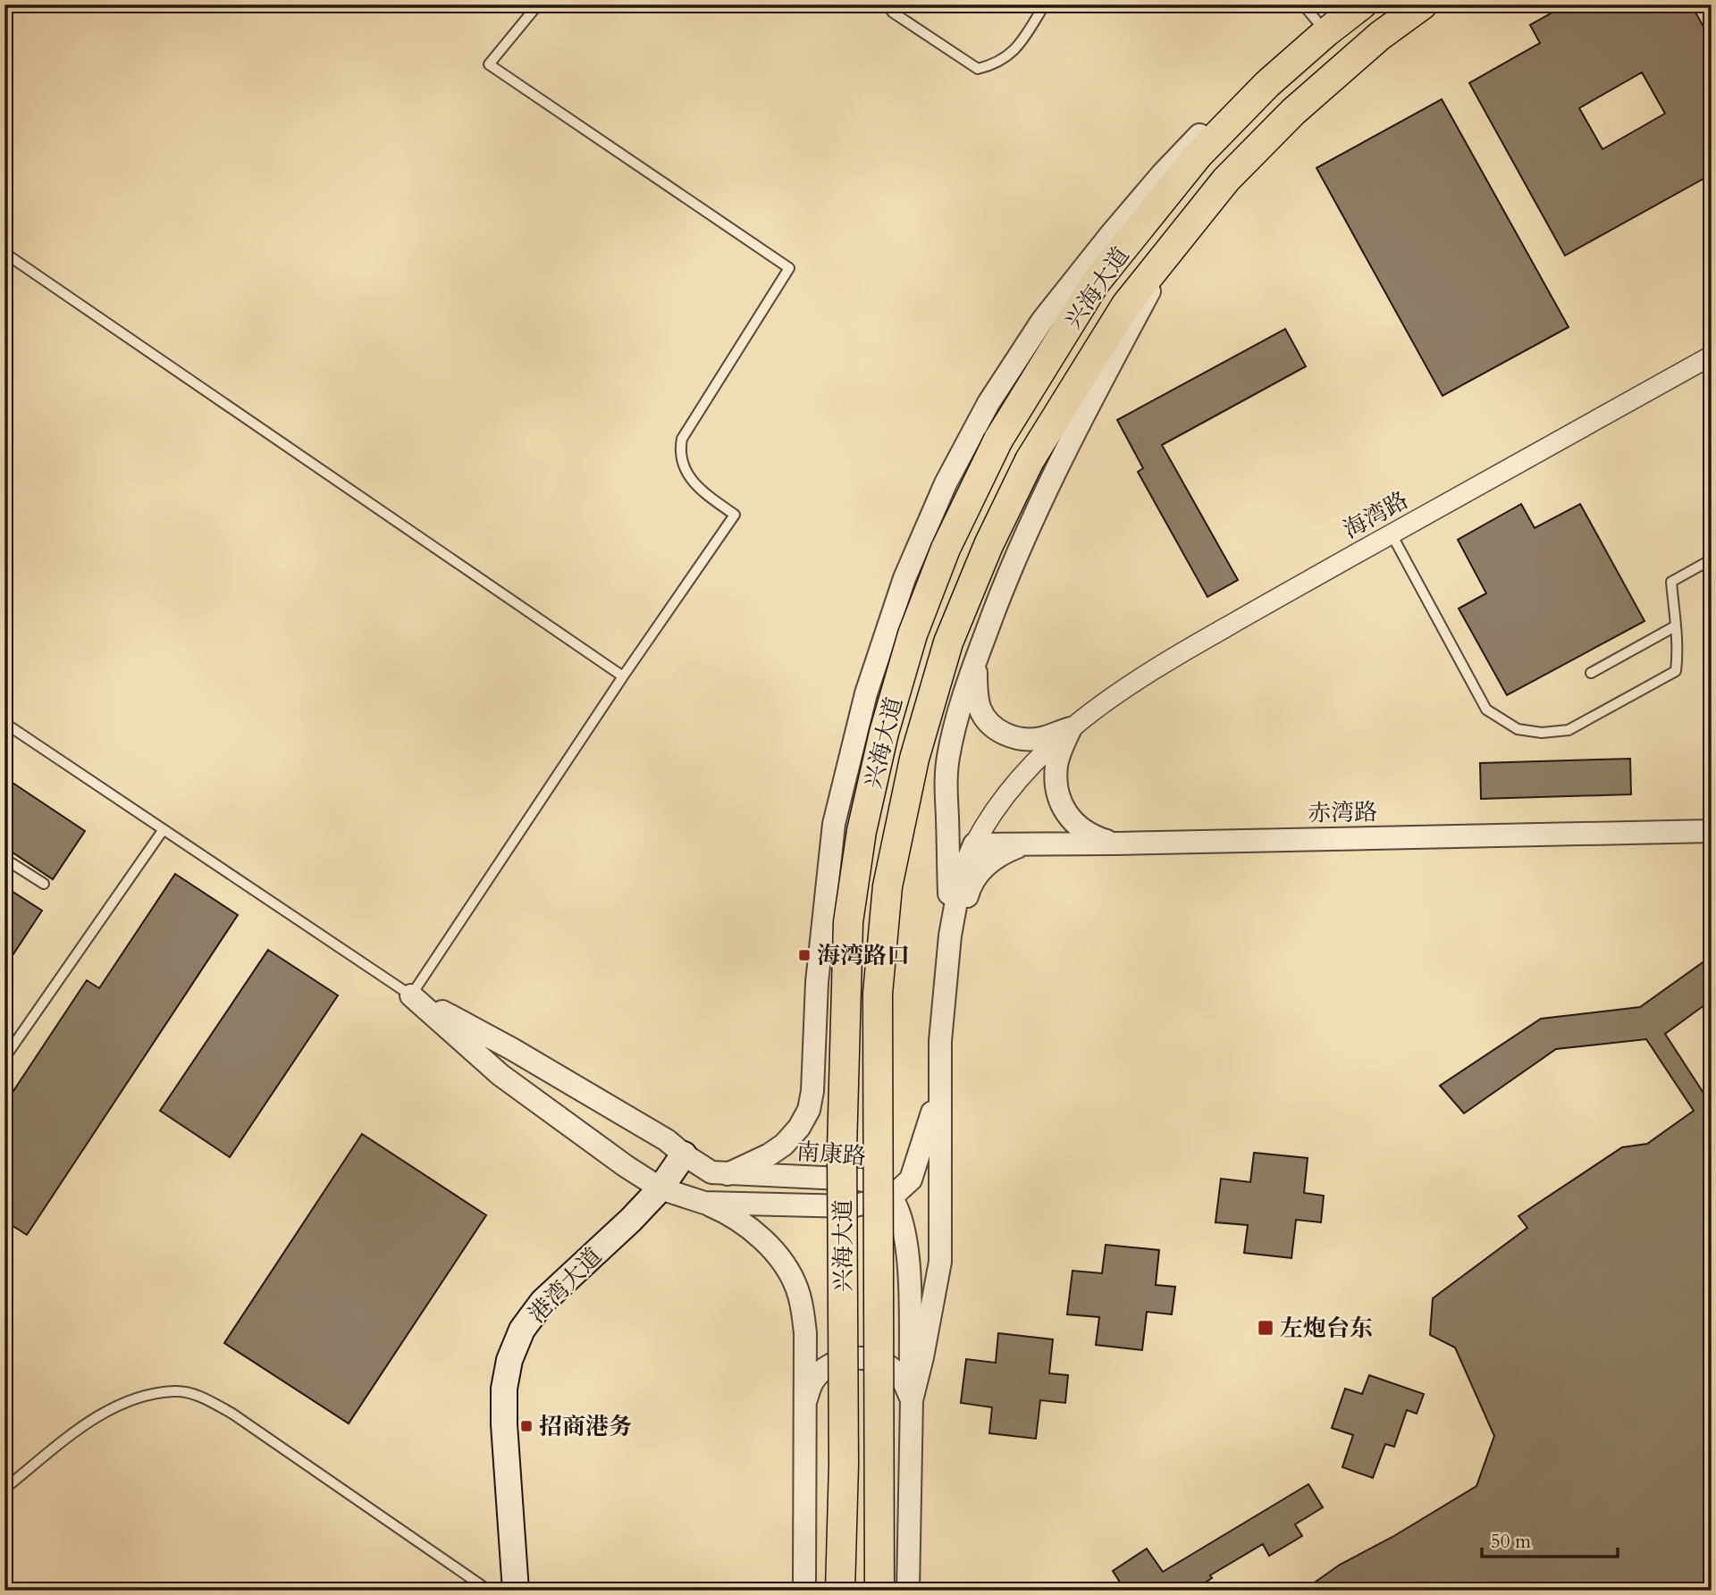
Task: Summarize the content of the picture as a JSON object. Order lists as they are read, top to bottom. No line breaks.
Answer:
{"streets":{"main road":["兴海大道","港湾大道"],"street":["海湾路","赤湾路","南康路"]},"crossings":[["兴海大道","海湾路"],["兴海大道","赤湾路"],["兴海大道","南康路"],["海湾路","赤湾路"],["南康路","港湾大道"]],"places":{"transit":["海湾路口","左炮台东","招商港务"]},"scale_bar":"50 m"}
